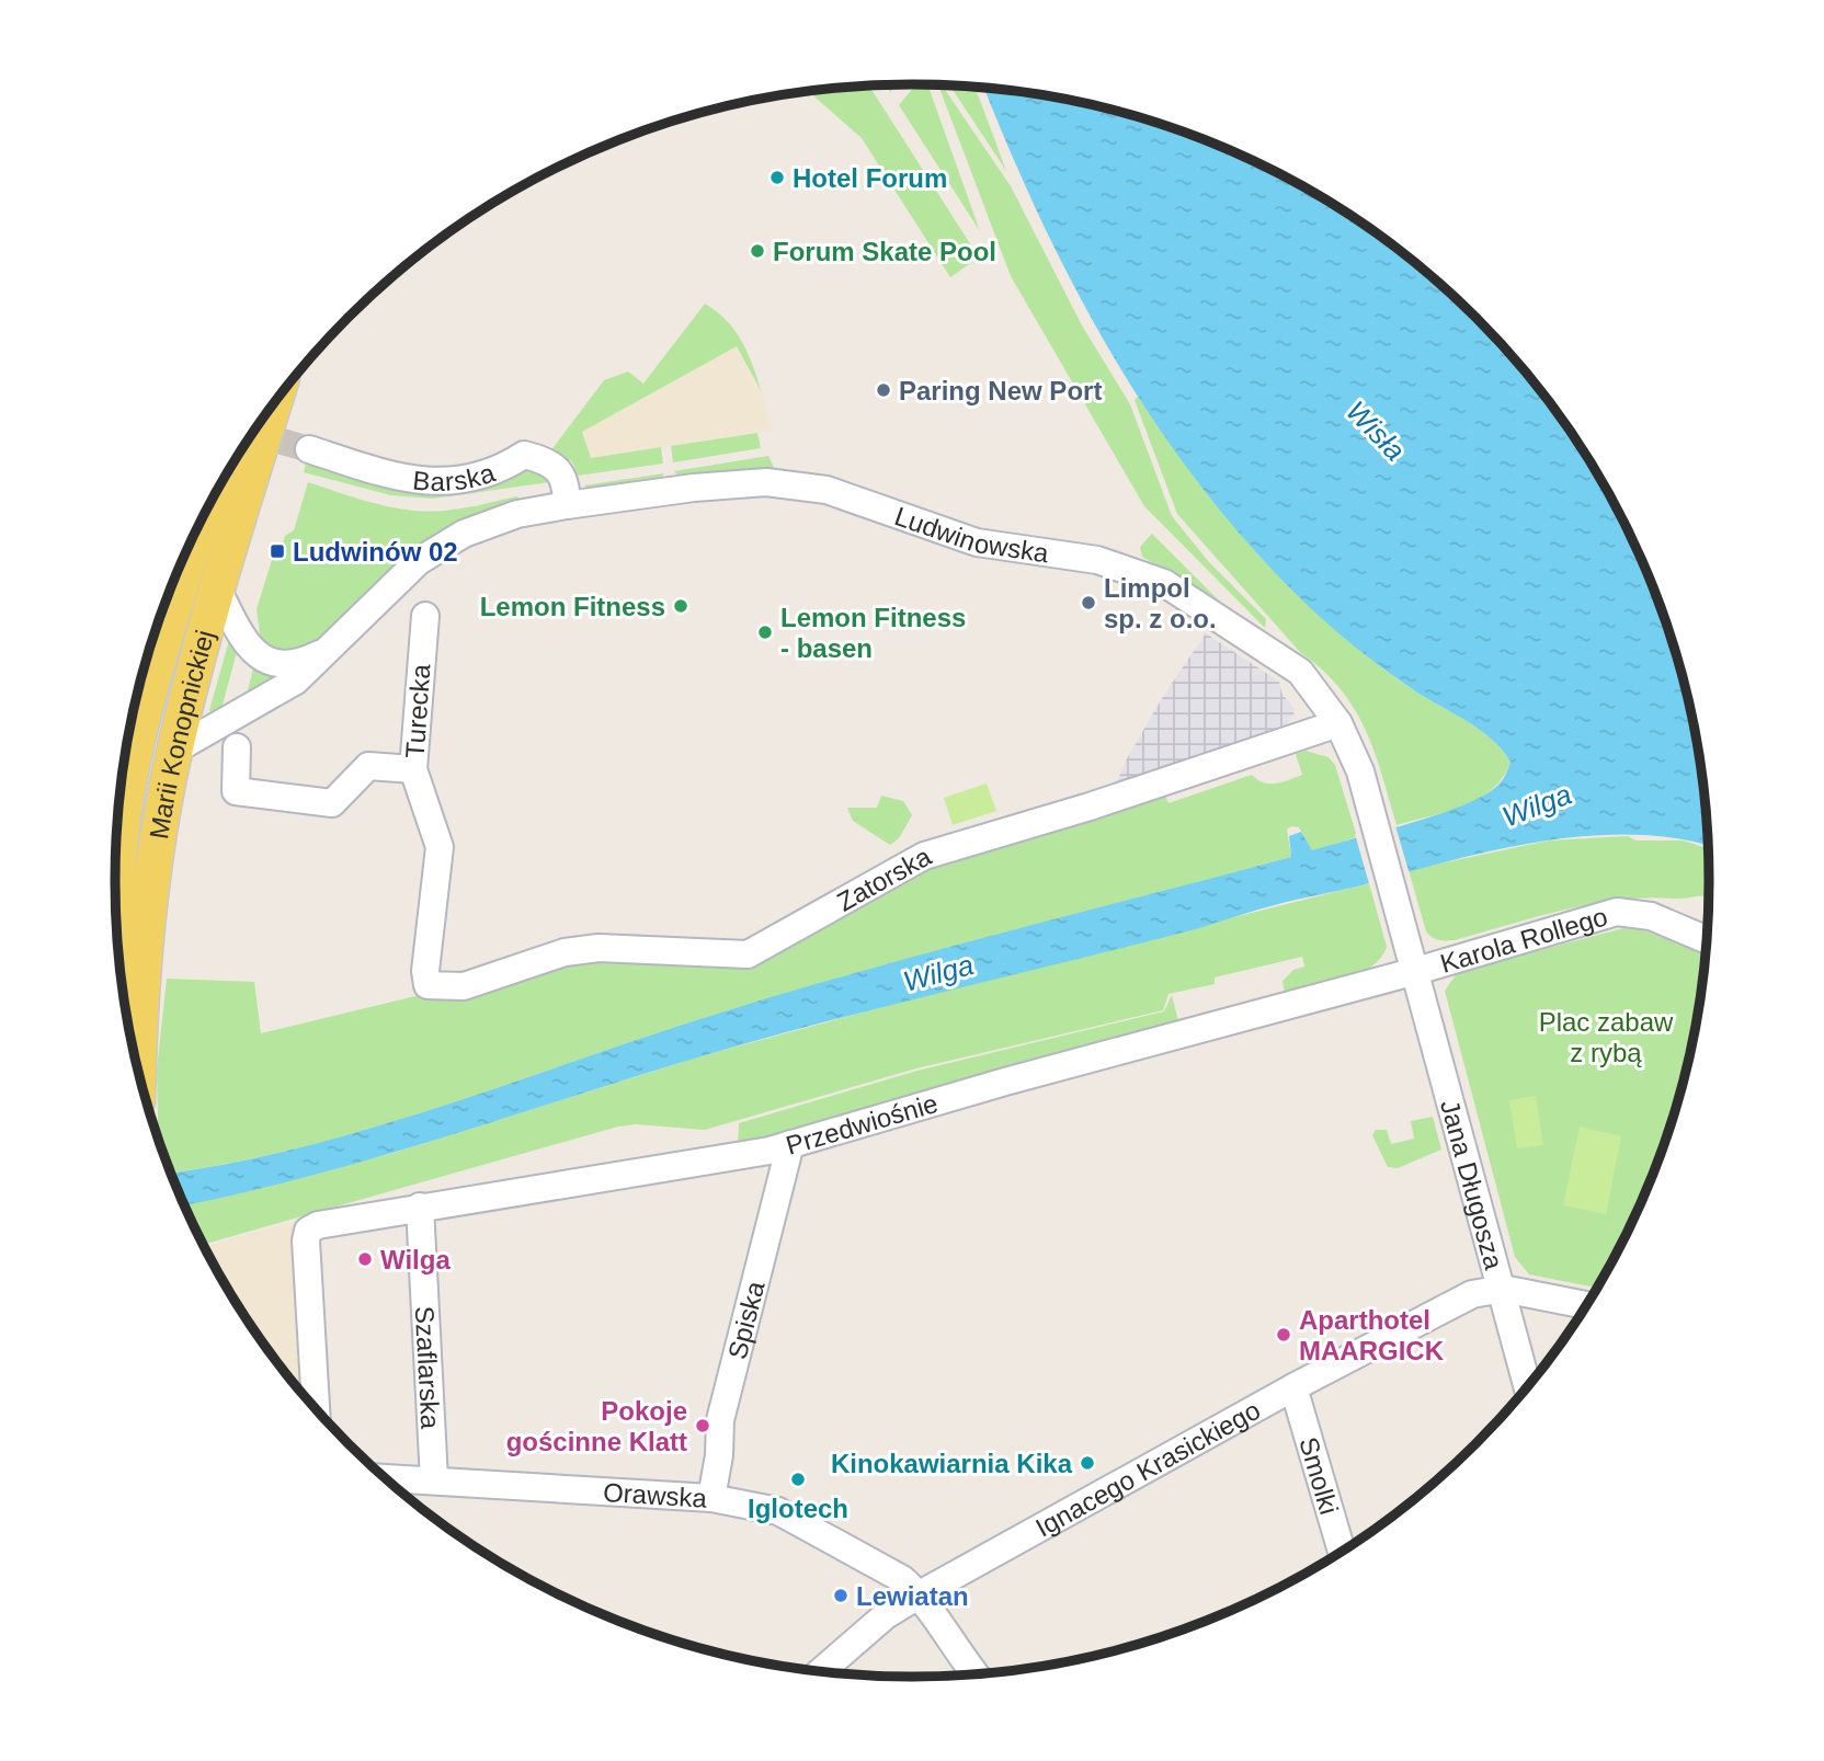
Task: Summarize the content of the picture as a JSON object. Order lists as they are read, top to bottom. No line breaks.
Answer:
{"streets":{"main road":["Marii Konopnickiej"],"street":["Barska","Ludwinowska","Turecka","Zatorska","Karola Rollego","Przedwiośnie","Jana Długosza","Spiska","Szaflarska","Ignacego Krasickiego","Smolki","Orawska"]},"crossings":[["Barska","Ludwinowska"],["Ludwinowska","Marii Konopnickiej"],["Ludwinowska","Zatorska"],["Ludwinowska","Karola Rollego"],["Ludwinowska","Przedwiośnie"],["Ludwinowska","Jana Długosza"],["Turecka","Zatorska"],["Karola Rollego","Przedwiośnie"],["Karola Rollego","Jana Długosza"],["Przedwiośnie","Jana Długosza"],["Przedwiośnie","Spiska"],["Przedwiośnie","Szaflarska"],["Jana Długosza","Ignacego Krasickiego"],["Spiska","Orawska"],["Szaflarska","Orawska"],["Ignacego Krasickiego","Smolki"],["Ignacego Krasickiego","Orawska"]],"water":["Wisła","Wilga"],"parks":["Plac zabaw z rybą"],"places":{"other":["Hotel Forum","Forum Skate Pool","Paring New Port","Limpol sp. z o.o.","Lemon Fitness","Lemon Fitness - basen","Wilga","Aparthotel MAARGICK","Pokoje gościnne Klatt","Kinokawiarnia Kika","Iglotech","Lewiatan"],"transit":["Ludwinów 02"]}}
